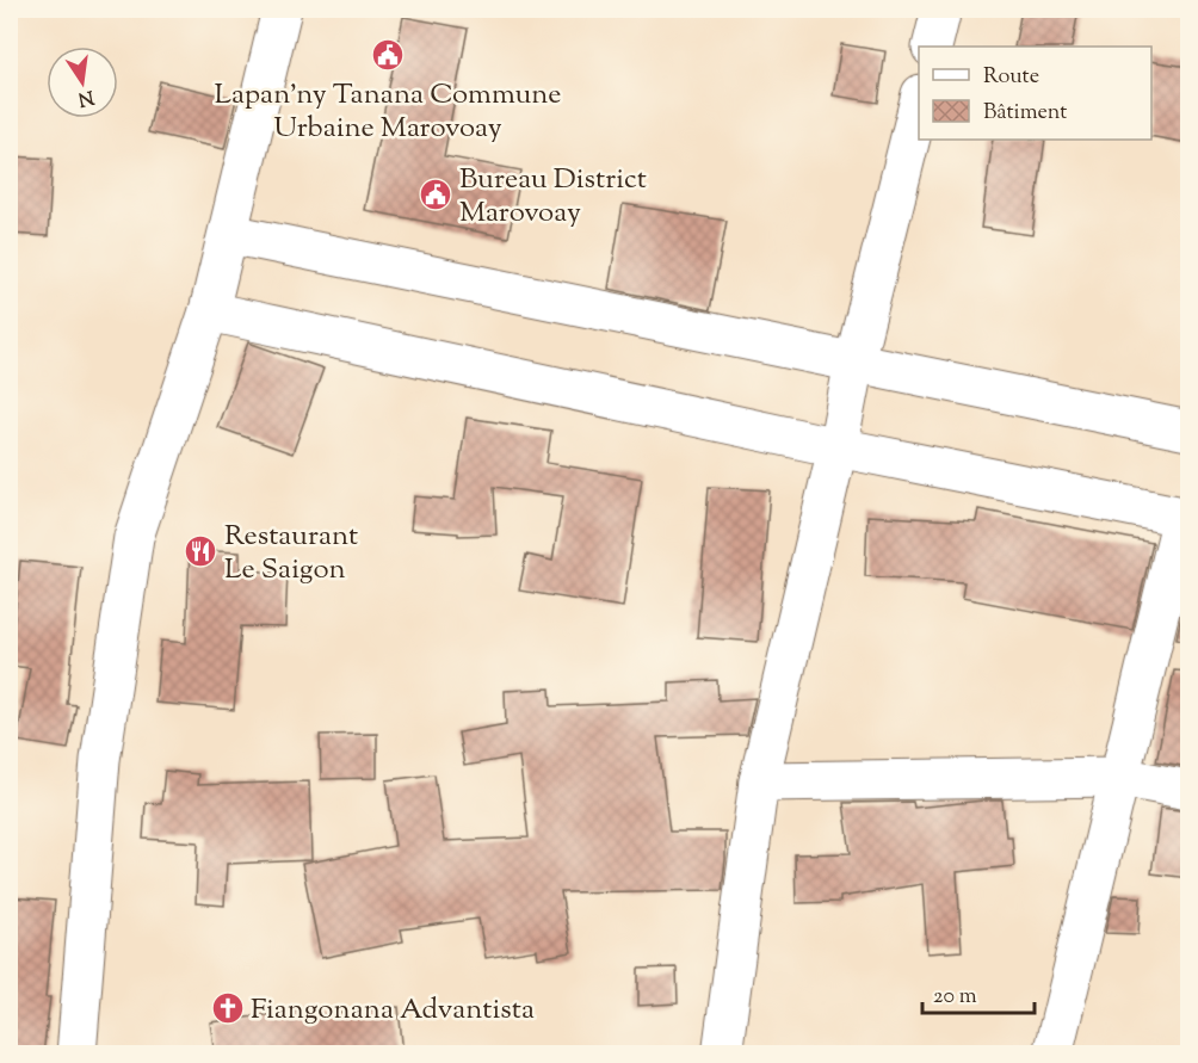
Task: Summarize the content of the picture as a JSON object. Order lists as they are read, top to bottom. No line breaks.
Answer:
{"places":{"public building":["Lapan'ny Tanana Commune Urbaine Marovoay","Bureau District Marovoay"],"restaurant":["Restaurant Le Saigon"],"church":["Fiangonana Advantista"]},"legend":["Route","Bâtiment"],"scale_bar":"20 m","north":"bottom"}
